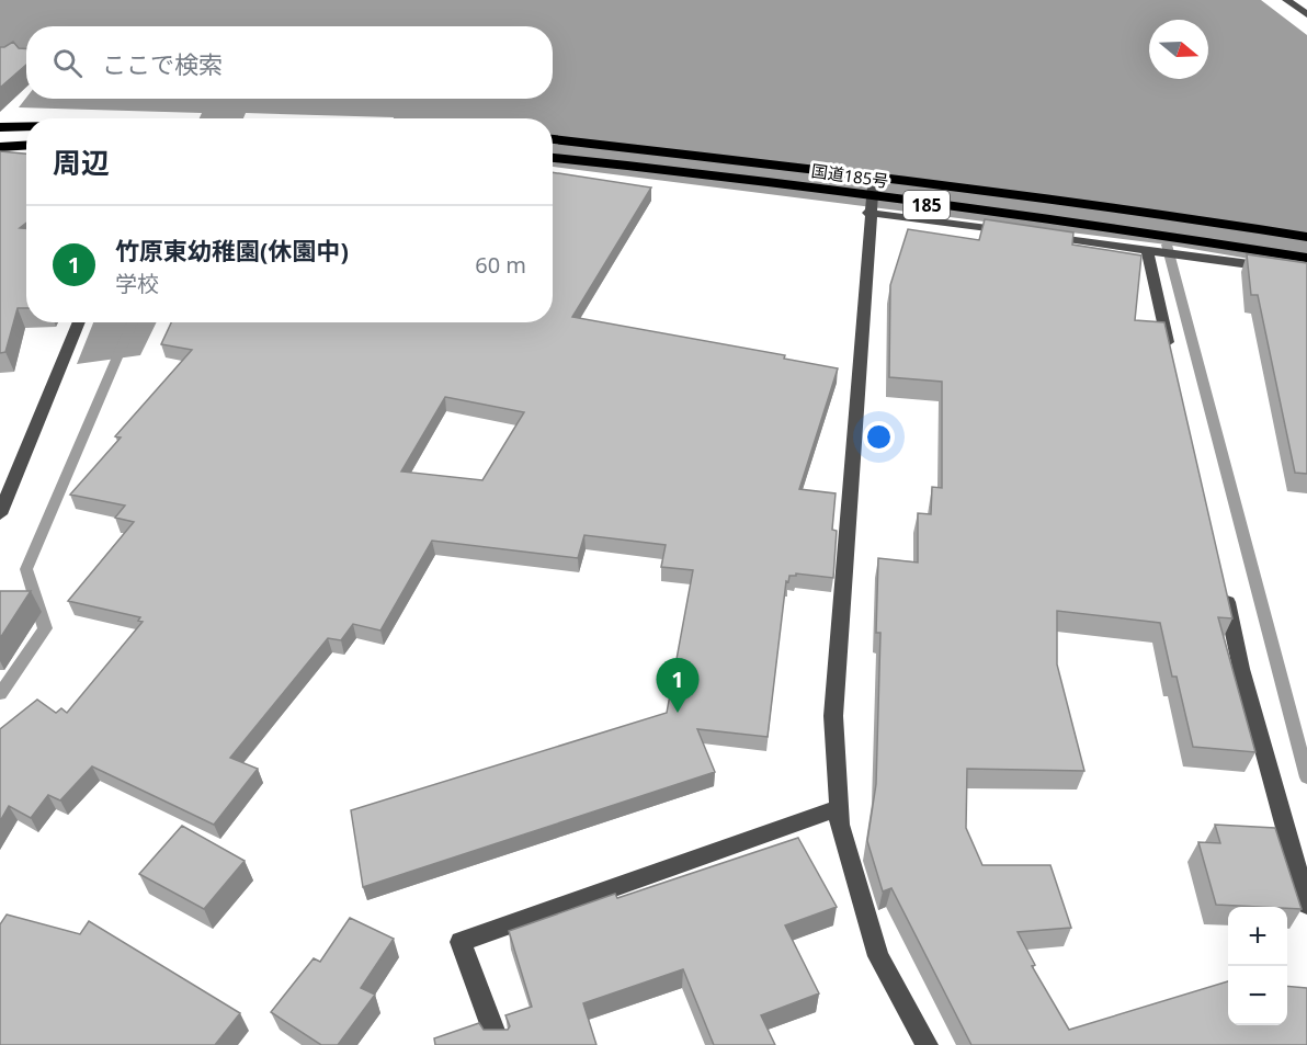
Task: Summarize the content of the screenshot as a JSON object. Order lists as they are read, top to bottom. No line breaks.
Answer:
{"streets":{"highway":["国道185号","185"]},"north":"right","page":{"search":"ここで検索","heading":"周辺","list":[{"mark":"1","name":"竹原東幼稚園(休園中)","note":"学校","value":"60 m"}],"pins":"1","map_buttons":["+","−"]}}
